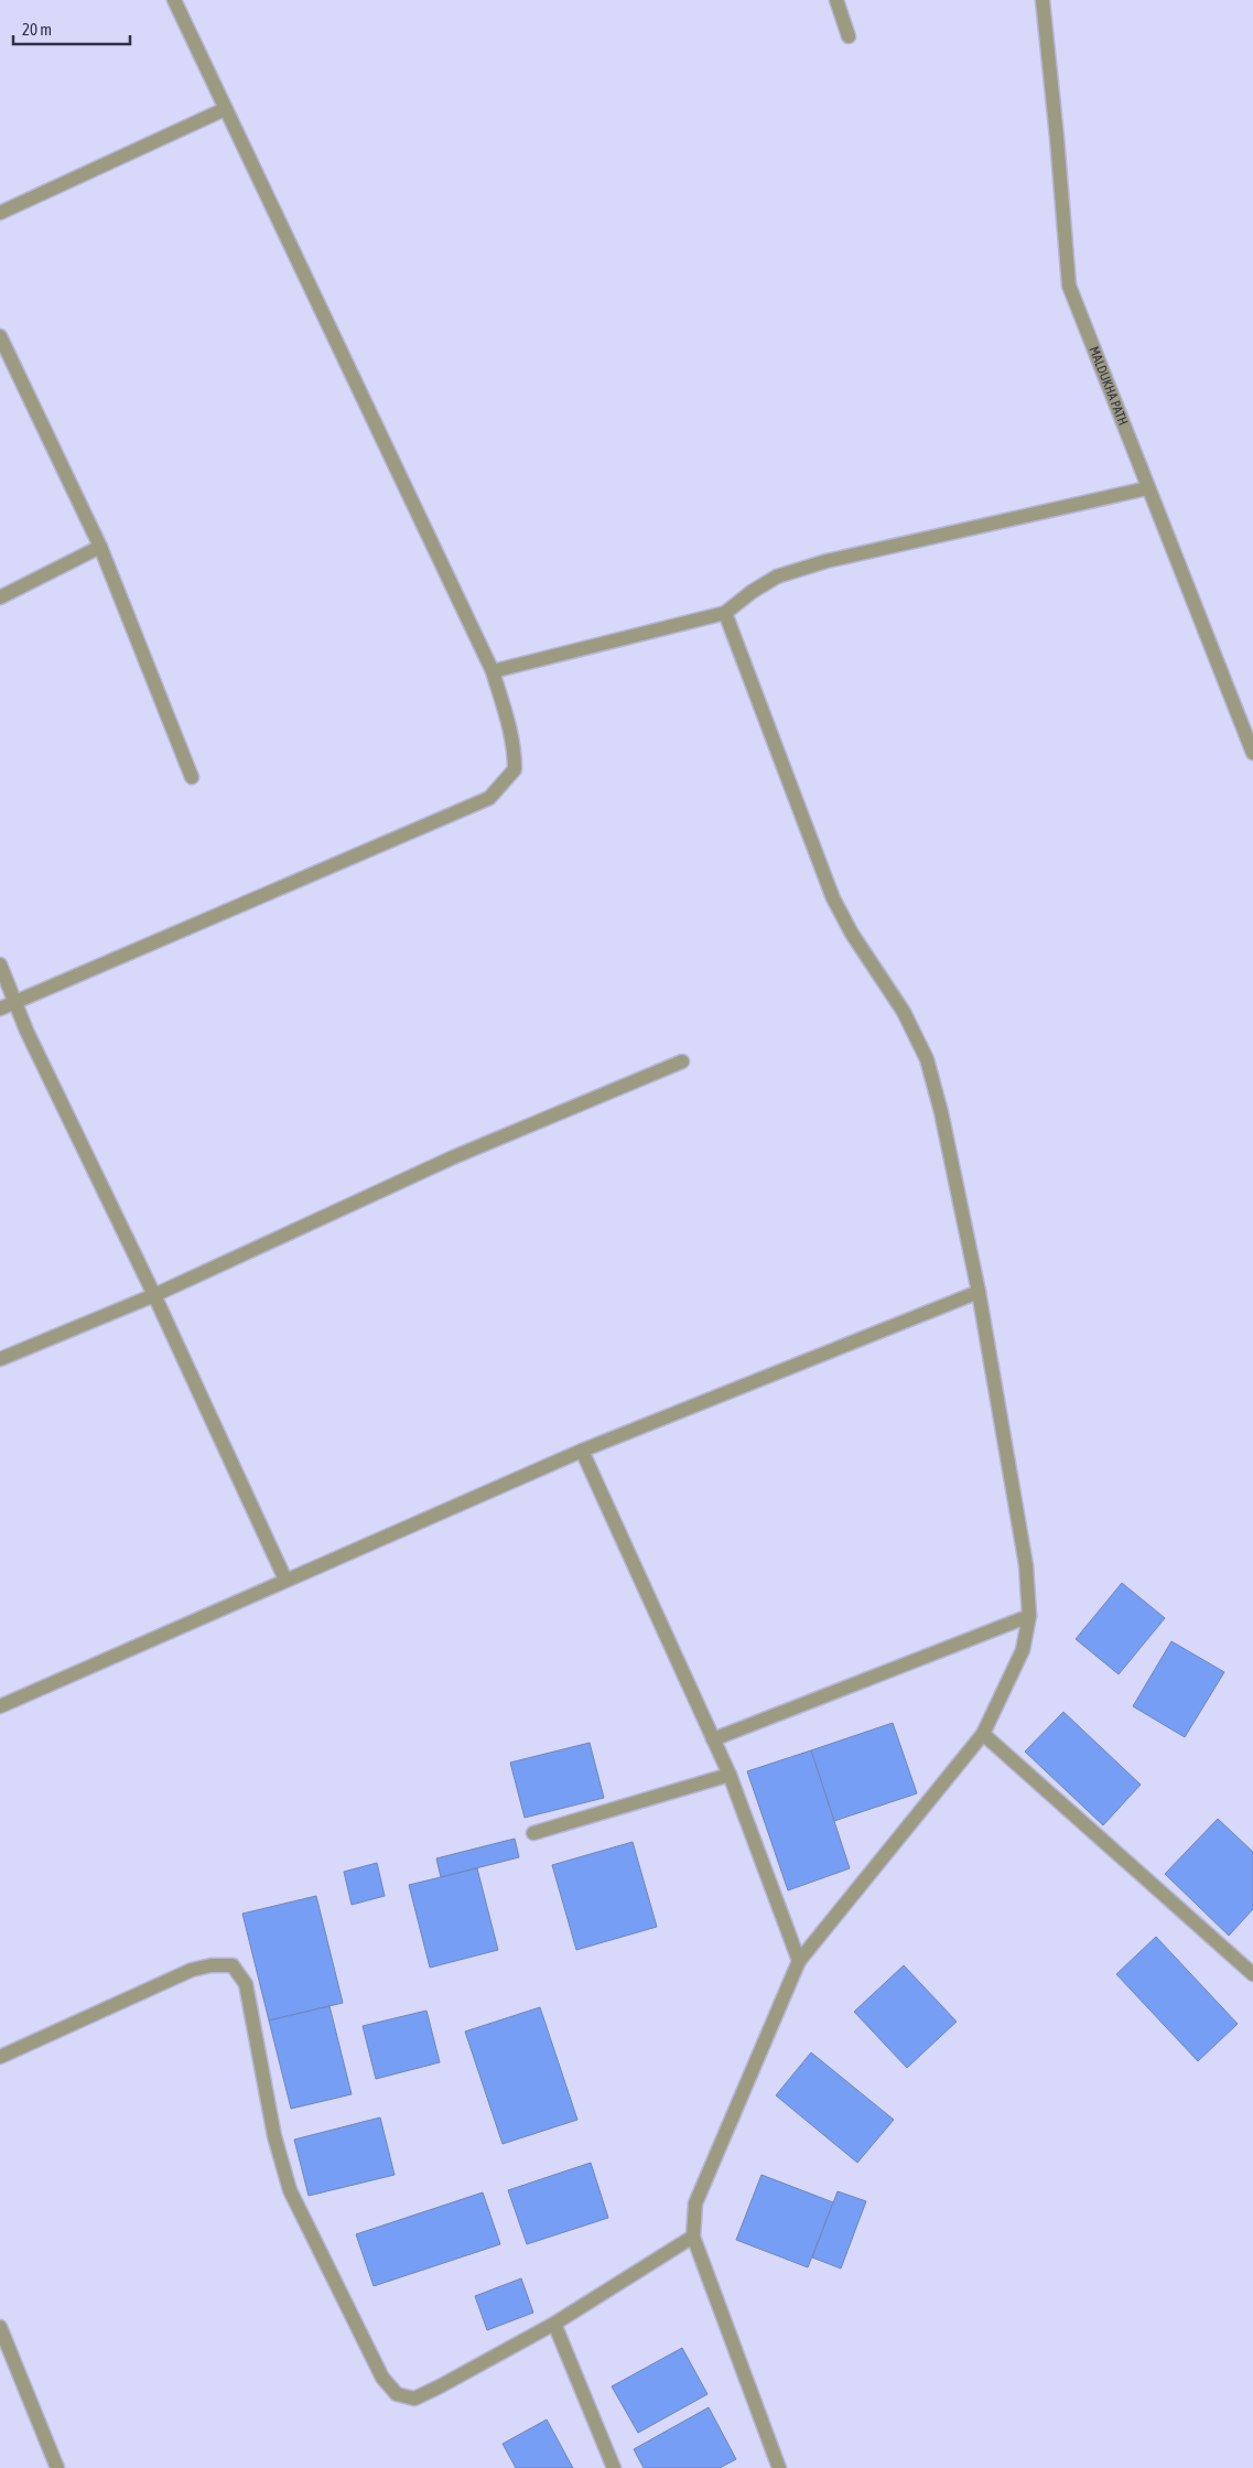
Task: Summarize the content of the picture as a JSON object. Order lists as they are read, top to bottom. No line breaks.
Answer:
{"streets":{"street":["MALDUKHA PATH"]},"scale_bar":"20 m"}
